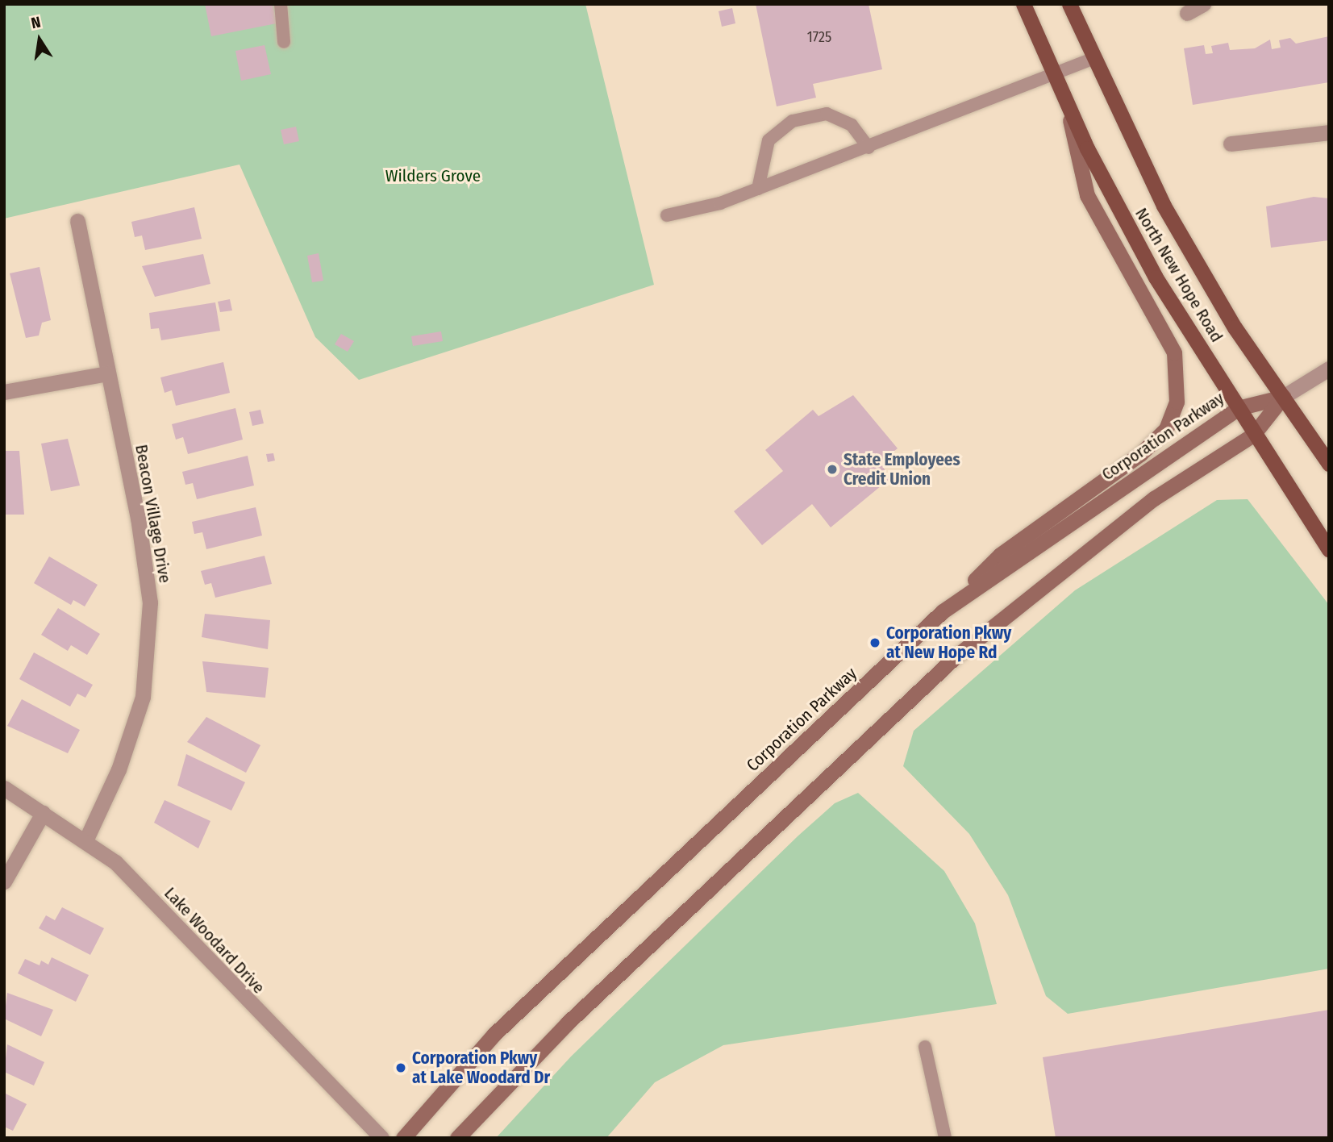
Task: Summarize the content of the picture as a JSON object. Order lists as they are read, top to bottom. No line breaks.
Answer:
{"streets":{"main road":["North New Hope Road","Corporation Parkway"],"street":["Beacon Village Drive","Lake Woodard Drive"]},"crossings":[["North New Hope Road","Corporation Parkway"],["Beacon Village Drive","Lake Woodard Drive"]],"parks":["Wilders Grove"],"places":["State Employees Credit Union","Corporation Pkwy at New Hope Rd","Corporation Pkwy at Lake Woodard Dr"],"house_numbers":["1725"],"north":"top"}
